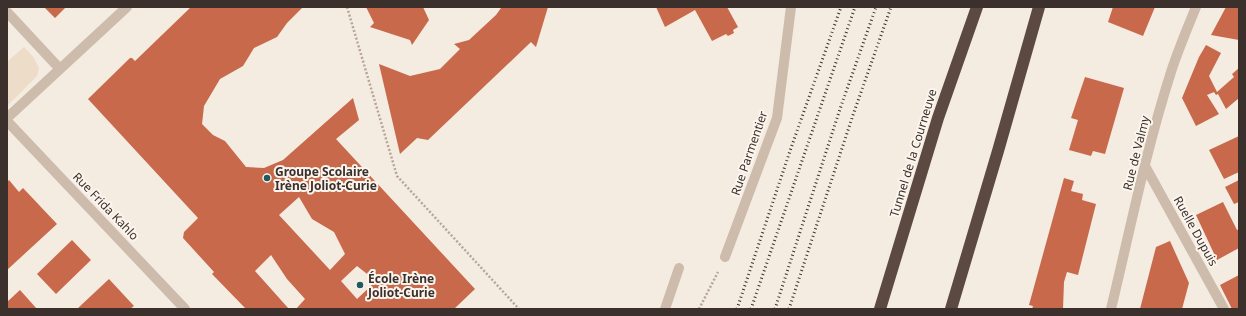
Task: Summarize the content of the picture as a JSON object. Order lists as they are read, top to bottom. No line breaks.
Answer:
{"streets":{"highway":["Tunnel de la Courneuve"],"street":["Rue Parmentier","Rue de Valmy","Rue Frida Kahlo","Ruelle Dupuis"]},"crossings":[["Rue de Valmy","Ruelle Dupuis"]],"places":["Groupe Scolaire Irène Joliot-Curie","École Irène Joliot-Curie"]}
